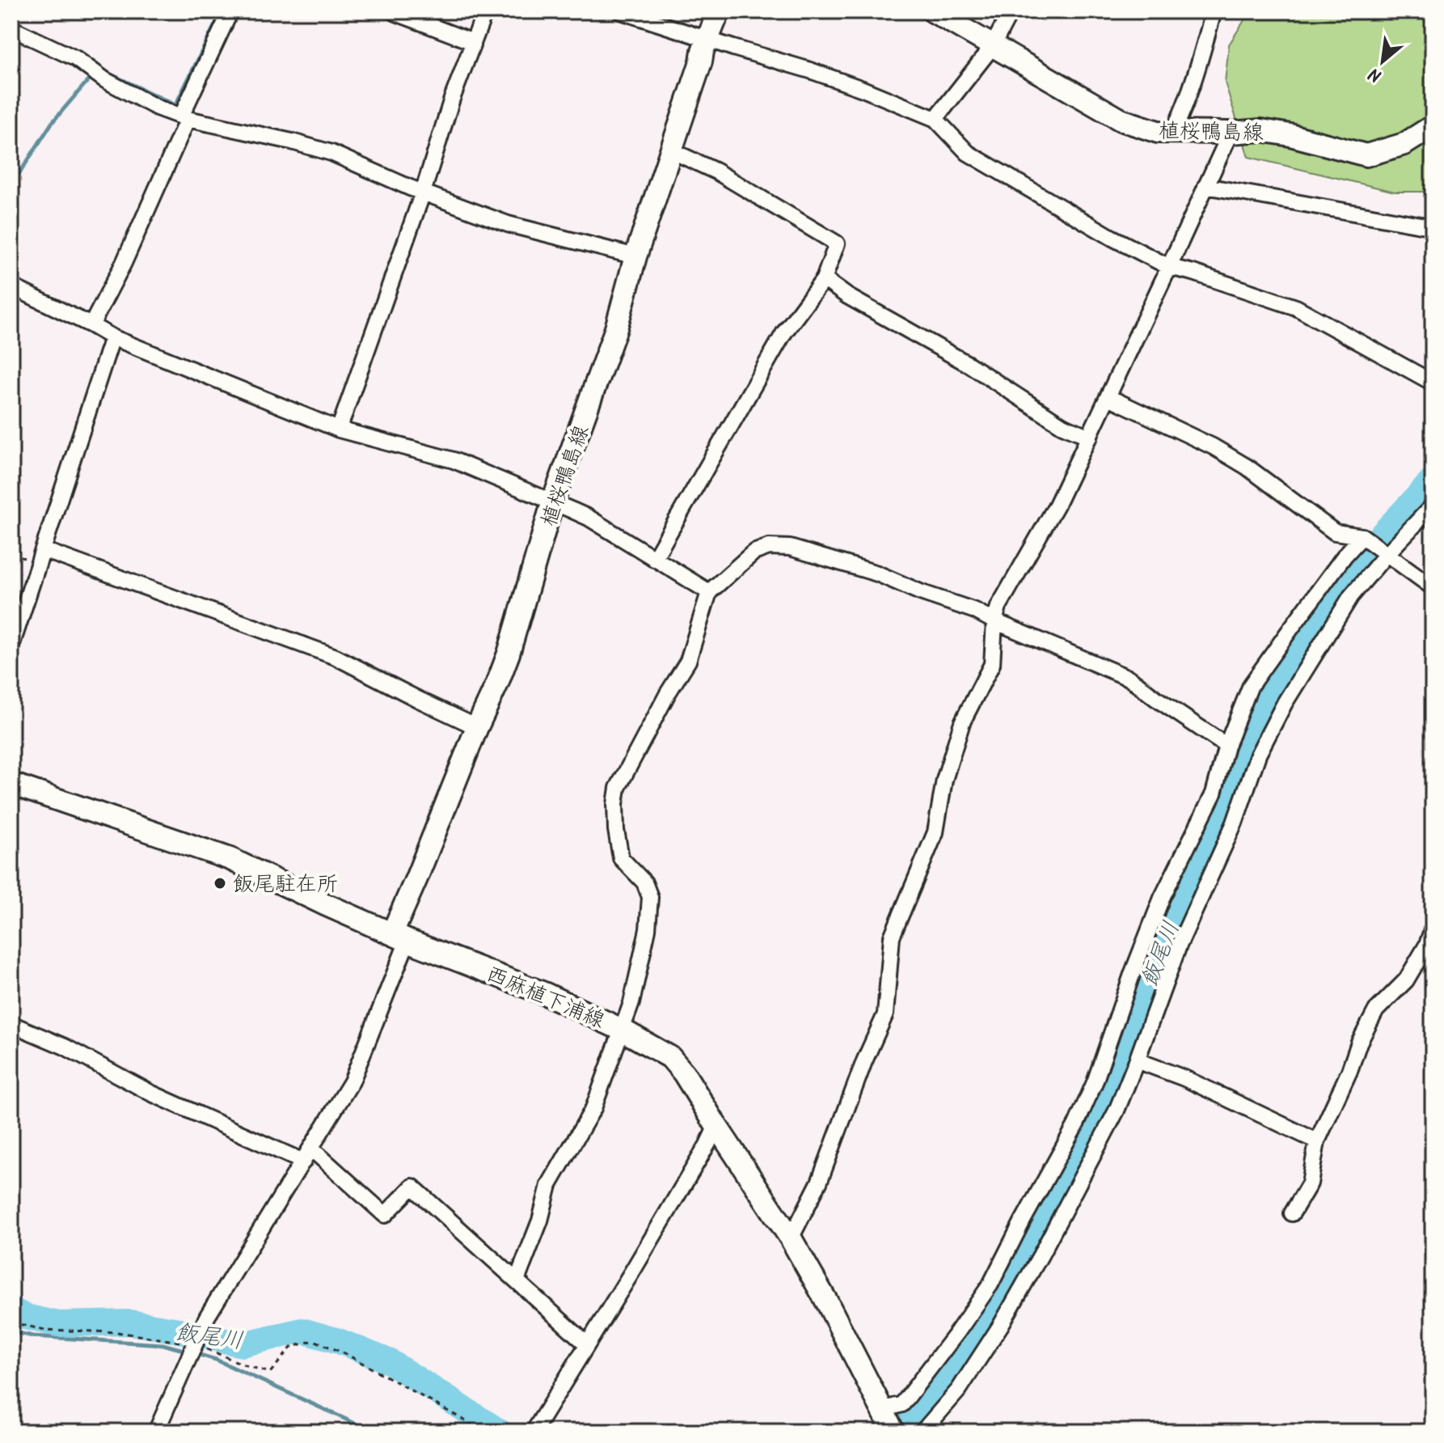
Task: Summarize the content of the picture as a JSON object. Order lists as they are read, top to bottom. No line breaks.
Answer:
{"streets":{"main road":["植桜鴨島線","西麻植下浦線"]},"crossings":[["植桜鴨島線","西麻植下浦線"]],"water":["飯尾川"],"places":["飯尾駐在所"],"north":"bottom left"}
